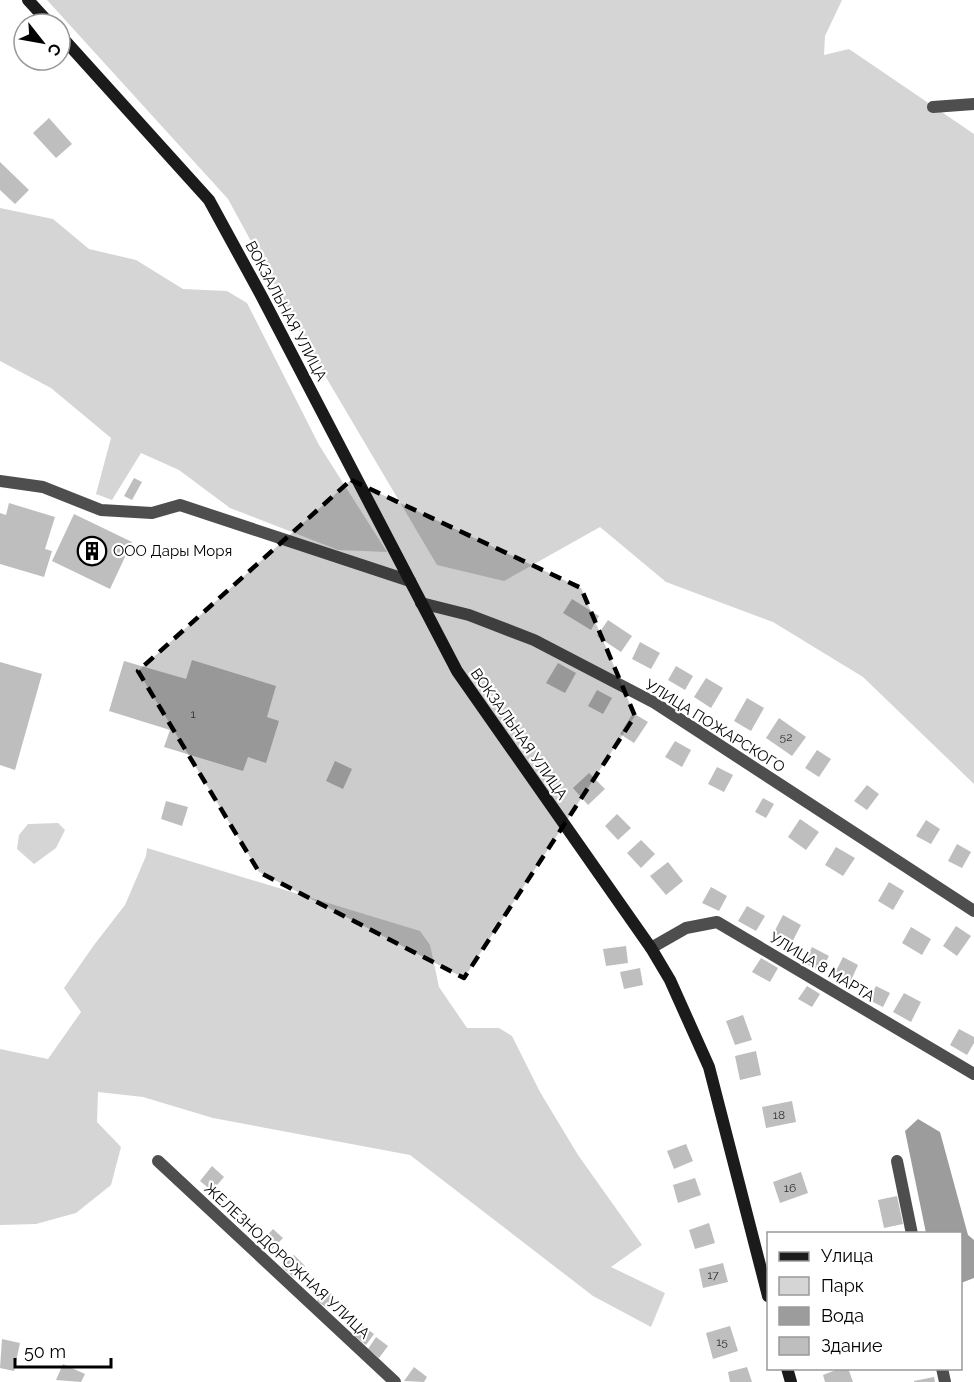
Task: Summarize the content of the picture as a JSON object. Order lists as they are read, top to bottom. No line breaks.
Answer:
{"streets":{"street":["ВОКЗАЛЬНАЯ УЛИЦА","УЛИЦА ПОЖАРСКОГО","УЛИЦА 8 МАРТА","ЖЕЛЕЗНОДОРОЖНАЯ УЛИЦА"]},"crossings":[["ВОКЗАЛЬНАЯ УЛИЦА","УЛИЦА ПОЖАРСКОГО"],["ВОКЗАЛЬНАЯ УЛИЦА","УЛИЦА 8 МАРТА"]],"places":{"building":["ООО Дары Моря"]},"house_numbers":["1","52","18","16","17","15"],"legend":["Улица","Парк","Вода","Здание"],"scale_bar":"50 m","north":"bottom right"}
